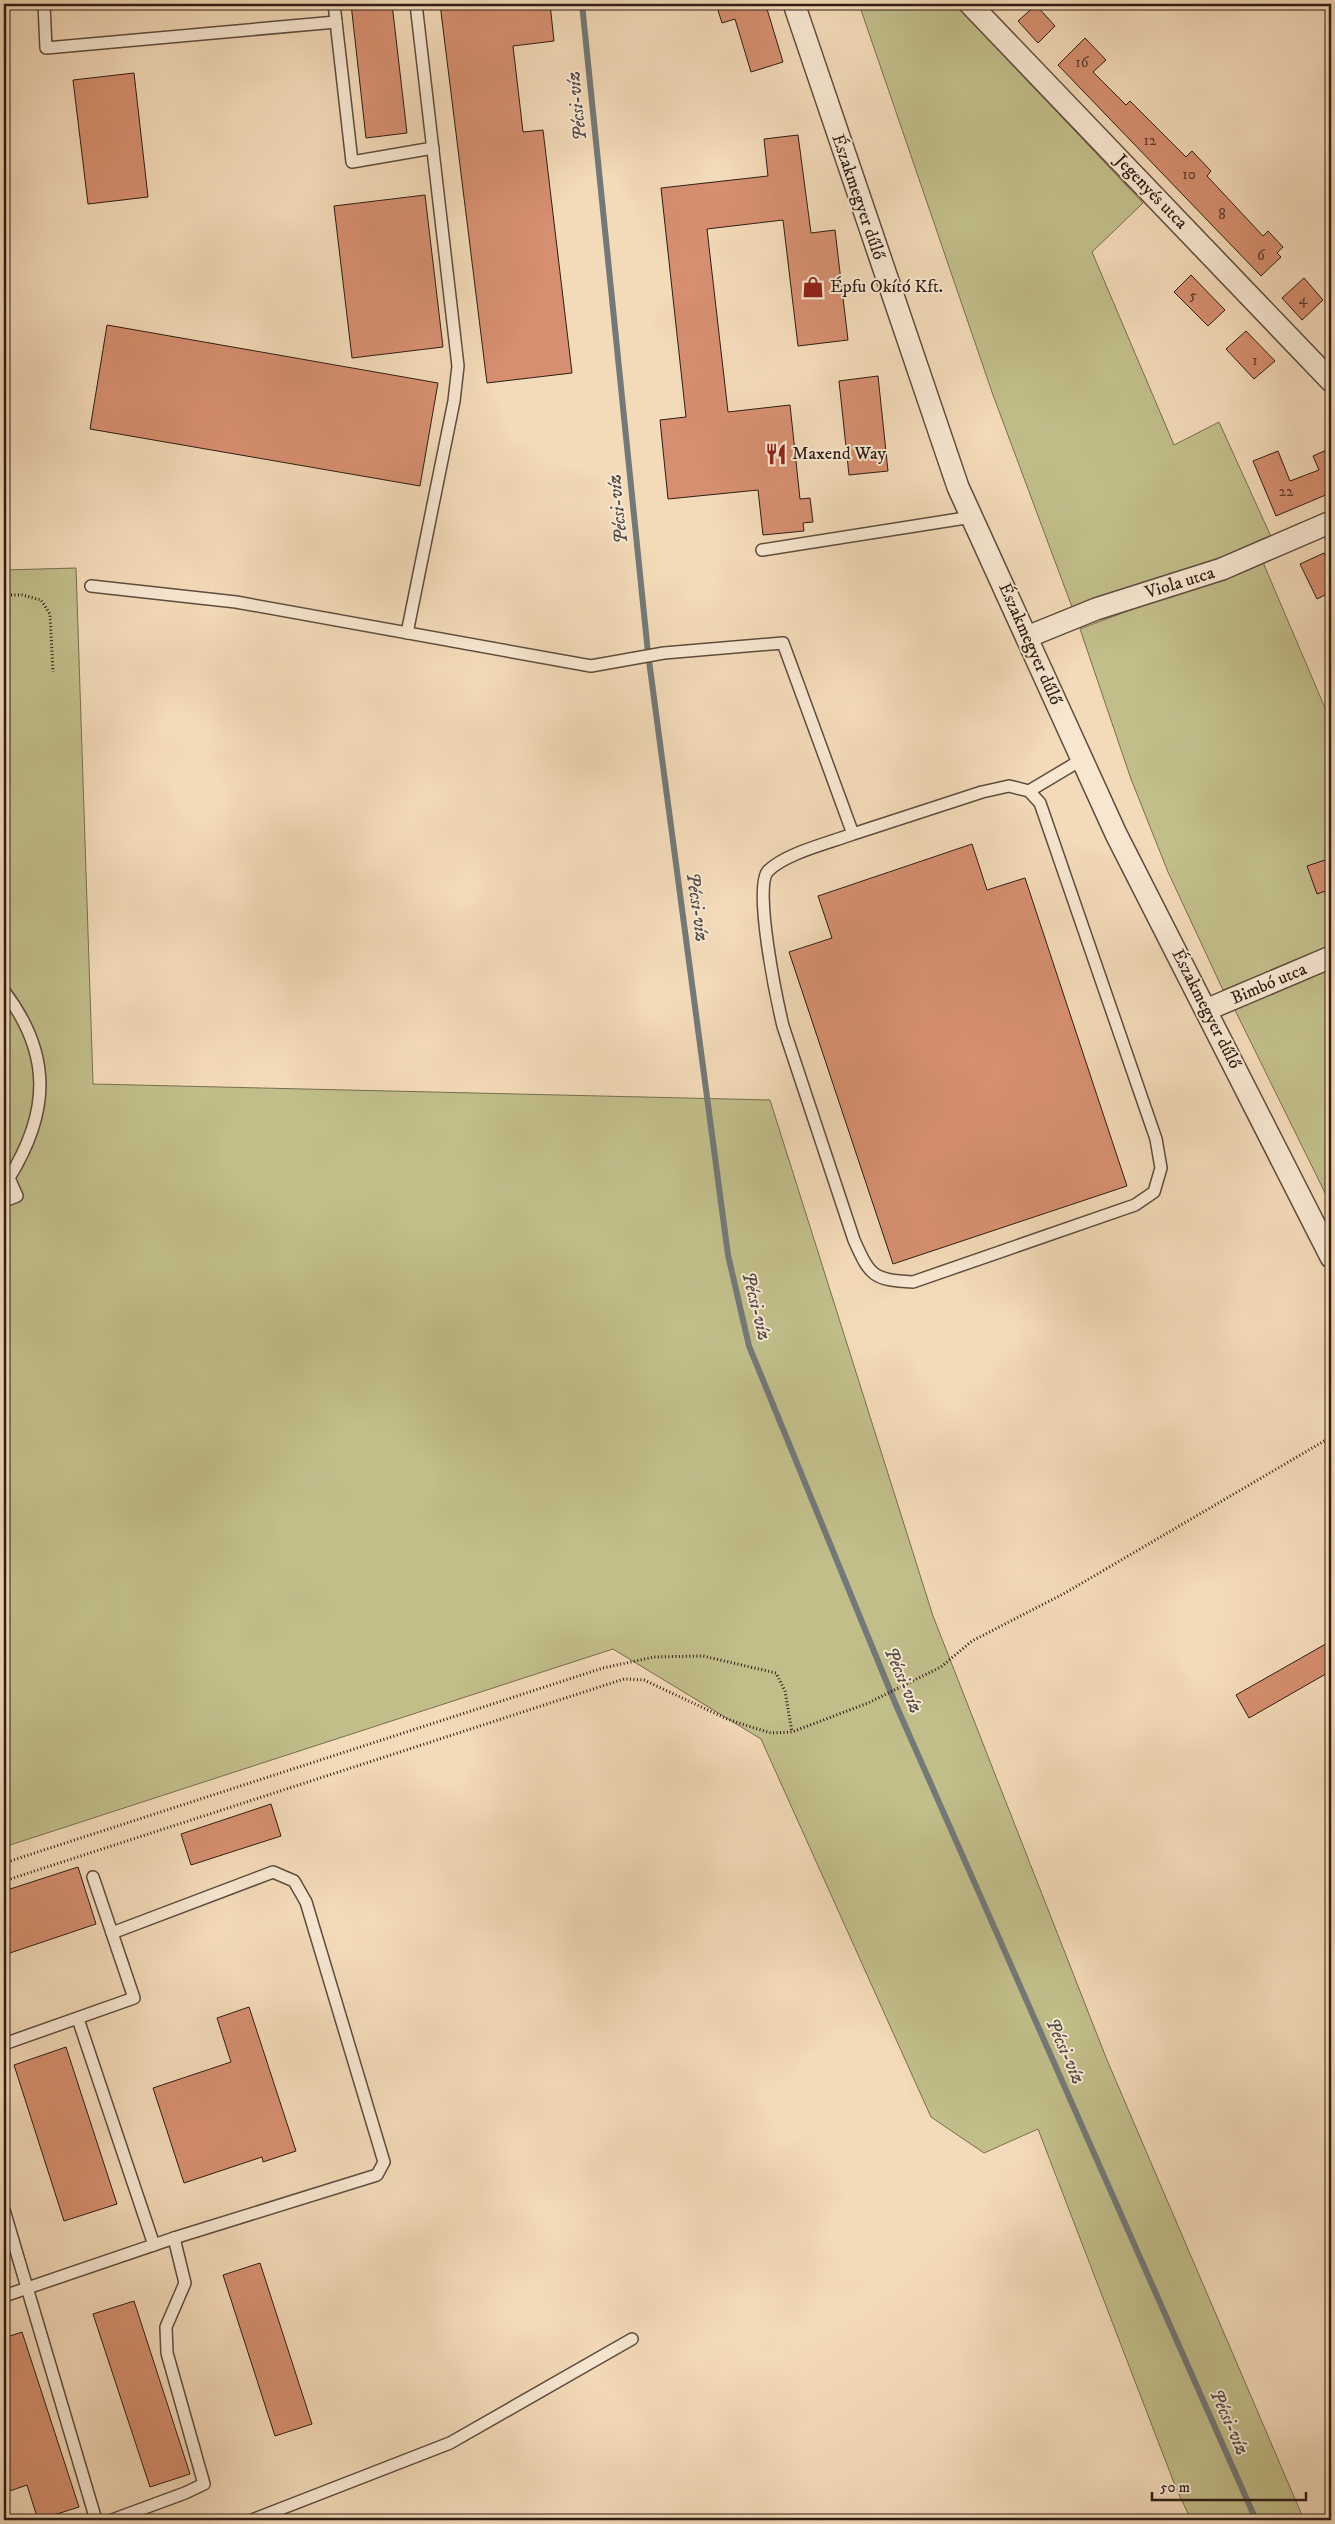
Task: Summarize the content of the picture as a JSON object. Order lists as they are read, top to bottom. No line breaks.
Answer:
{"streets":{"street":["Jegenyés utca","Északmegyer dűlő","Viola utca","Bimbó utca"]},"crossings":[["Északmegyer dűlő","Viola utca"],["Északmegyer dűlő","Bimbó utca"]],"water":["Pécsi-víz"],"places":{"shop":["Épfu Okító Kft."],"restaurant":["Maxend Way"]},"house_numbers":["16","12","10","8","6","5","4","1","22"],"scale_bar":"50 m"}
